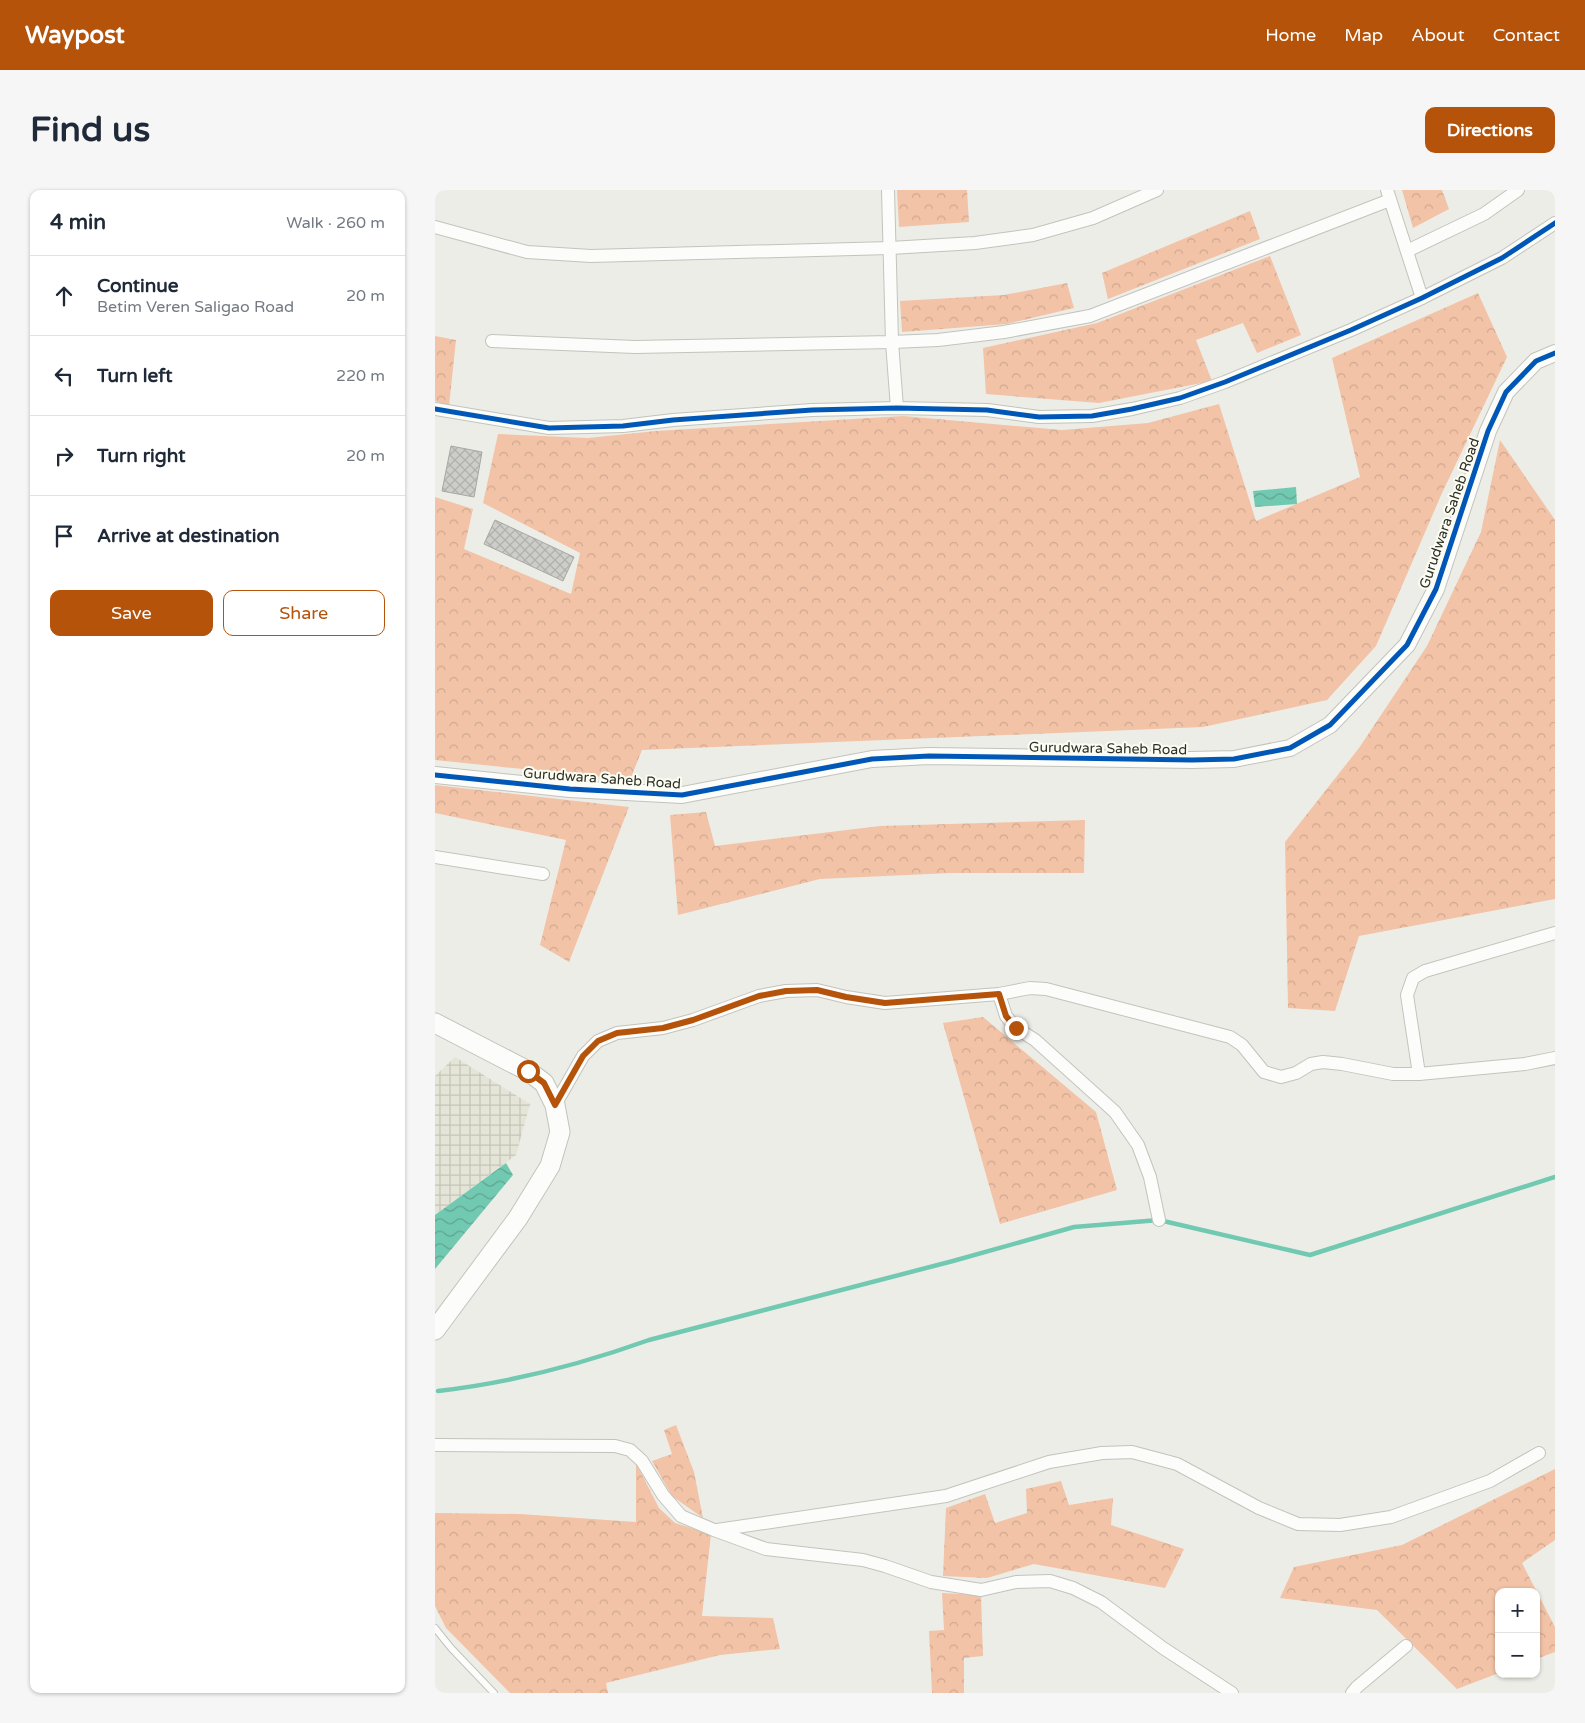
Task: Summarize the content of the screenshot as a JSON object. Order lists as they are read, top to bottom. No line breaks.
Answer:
{"streets":{"street":["Gurudwara Saheb Road"]},"page":{"header":"Waypost","nav":["Home","Map","About","Contact"],"buttons":["Directions",["Save","Share"]],"title":"Find us","heading":["4 min","Walk · 260 m"],"list":[["Continue","Betim Veren Saligao Road","20 m"],["Turn left","220 m"],["Turn right","20 m"],"Arrive at destination"],"map_buttons":["+","−"]}}
